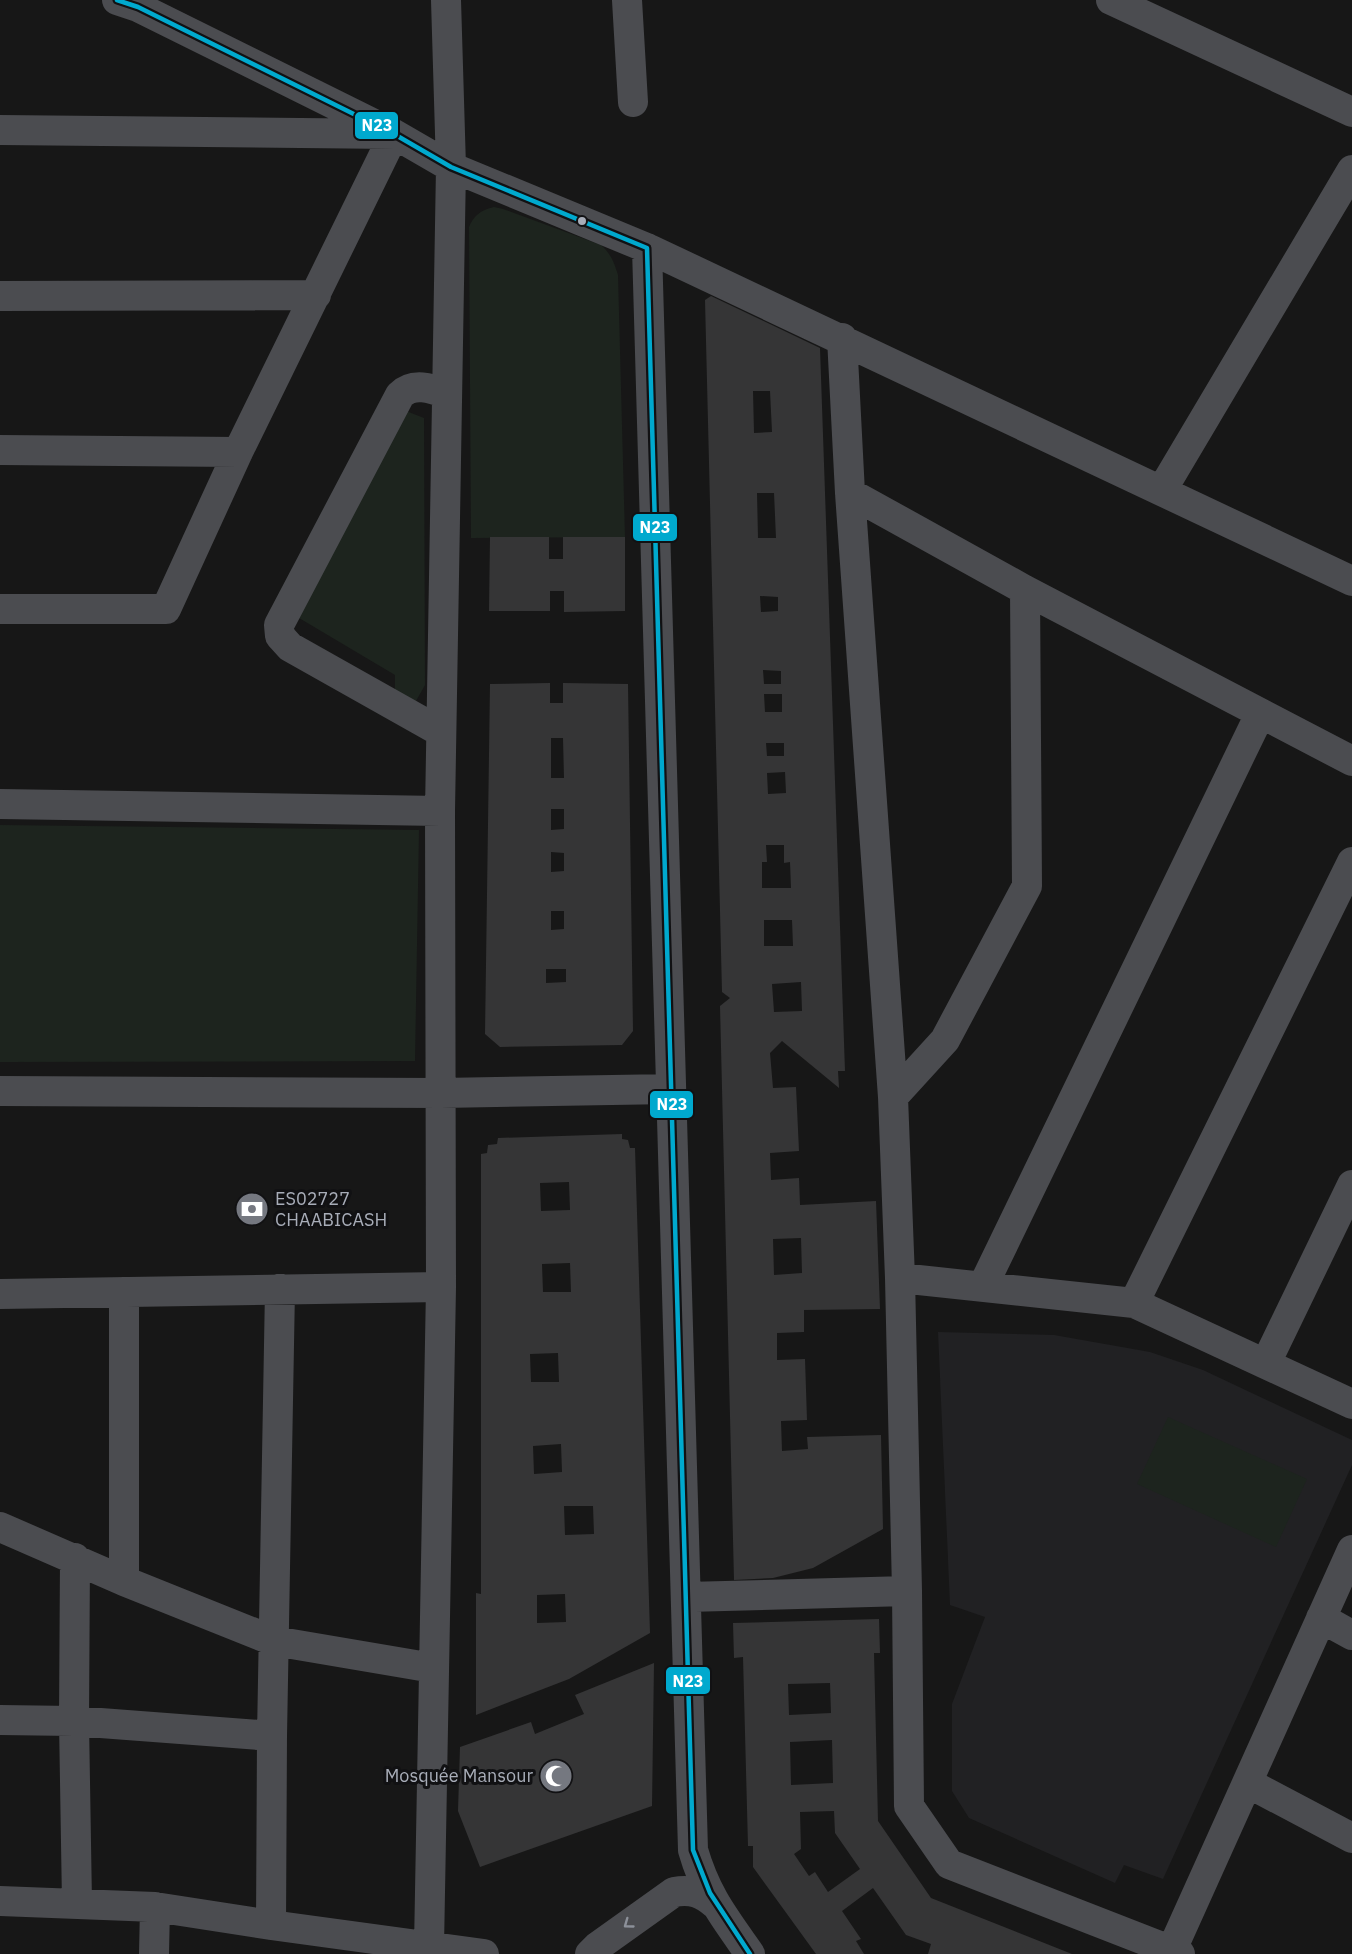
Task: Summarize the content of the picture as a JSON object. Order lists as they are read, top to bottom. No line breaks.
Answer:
{"places":{"bank":["ES02727 CHAABICASH"],"mosque":["Mosquée Mansour"]},"lines":["transit line N23"]}
